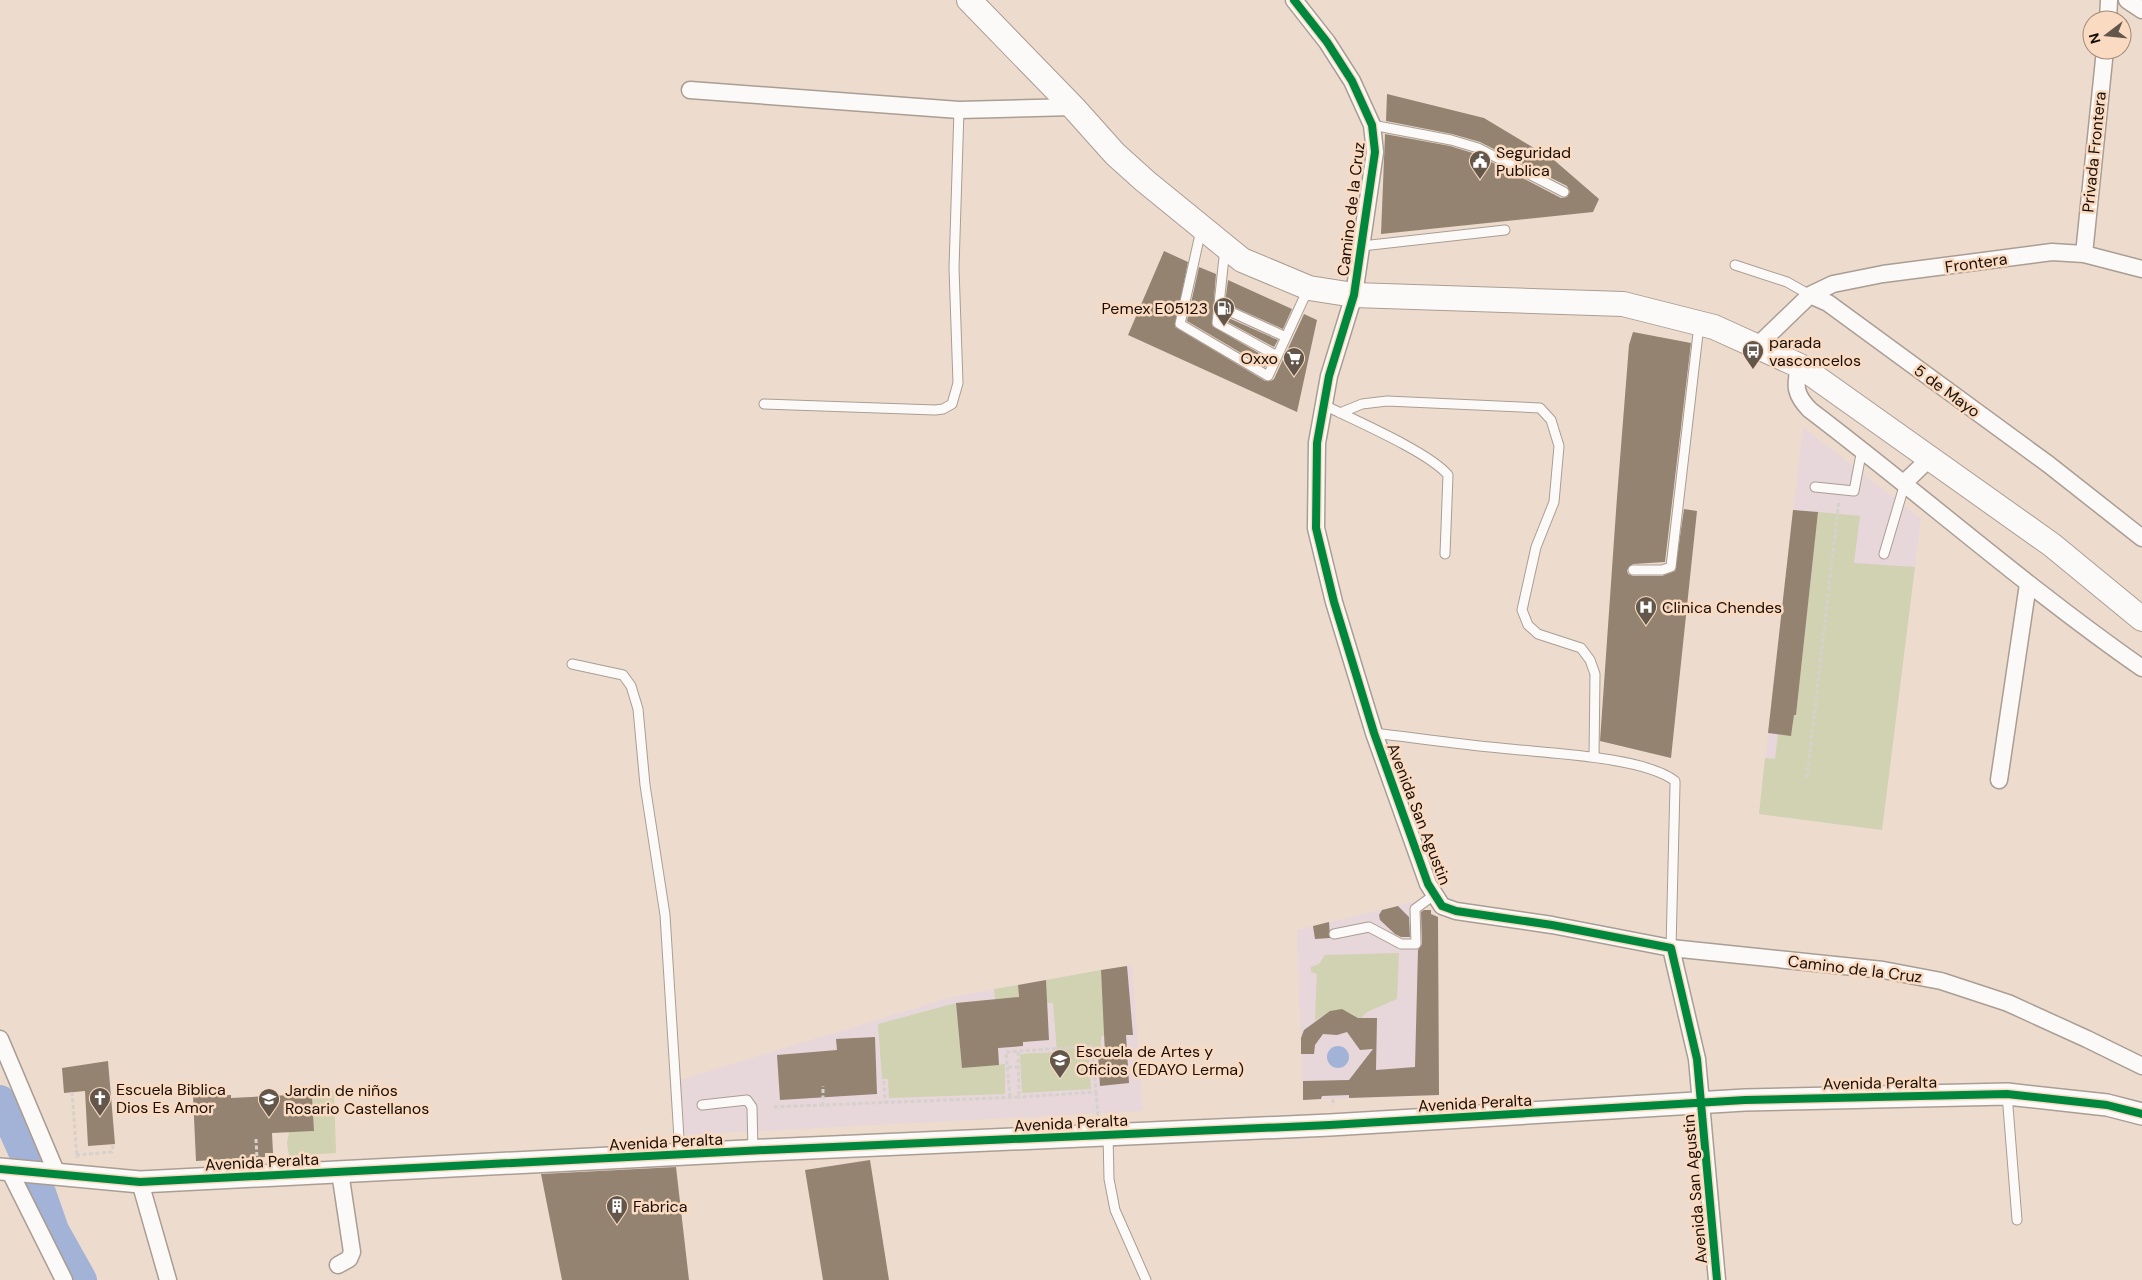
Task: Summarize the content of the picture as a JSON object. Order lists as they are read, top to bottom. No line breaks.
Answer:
{"streets":{"street":["Privada Frontera","Camino de la Cruz","Frontera","5 de Mayo","Avenida San Agustin","Avenida Peralta"]},"crossings":[["Privada Frontera","Frontera"],["Camino de la Cruz","Avenida San Agustin"],["Frontera","5 de Mayo"],["Avenida San Agustin","Avenida Peralta"]],"places":{"public building":["Seguridad Publica"],"fuel station":["Pemex E05123"],"bus stop":["parada vasconcelos"],"supermarket":["Oxxo"],"hospital":["Clinica Chendes"],"school or university":["Escuela de Artes y Oficios (EDAYO Lerma)","Jardin de niños Rosario Castellanos"],"church":["Escuela Biblica Dios Es Amor"],"building":["Fabrica"]},"north":"left"}
